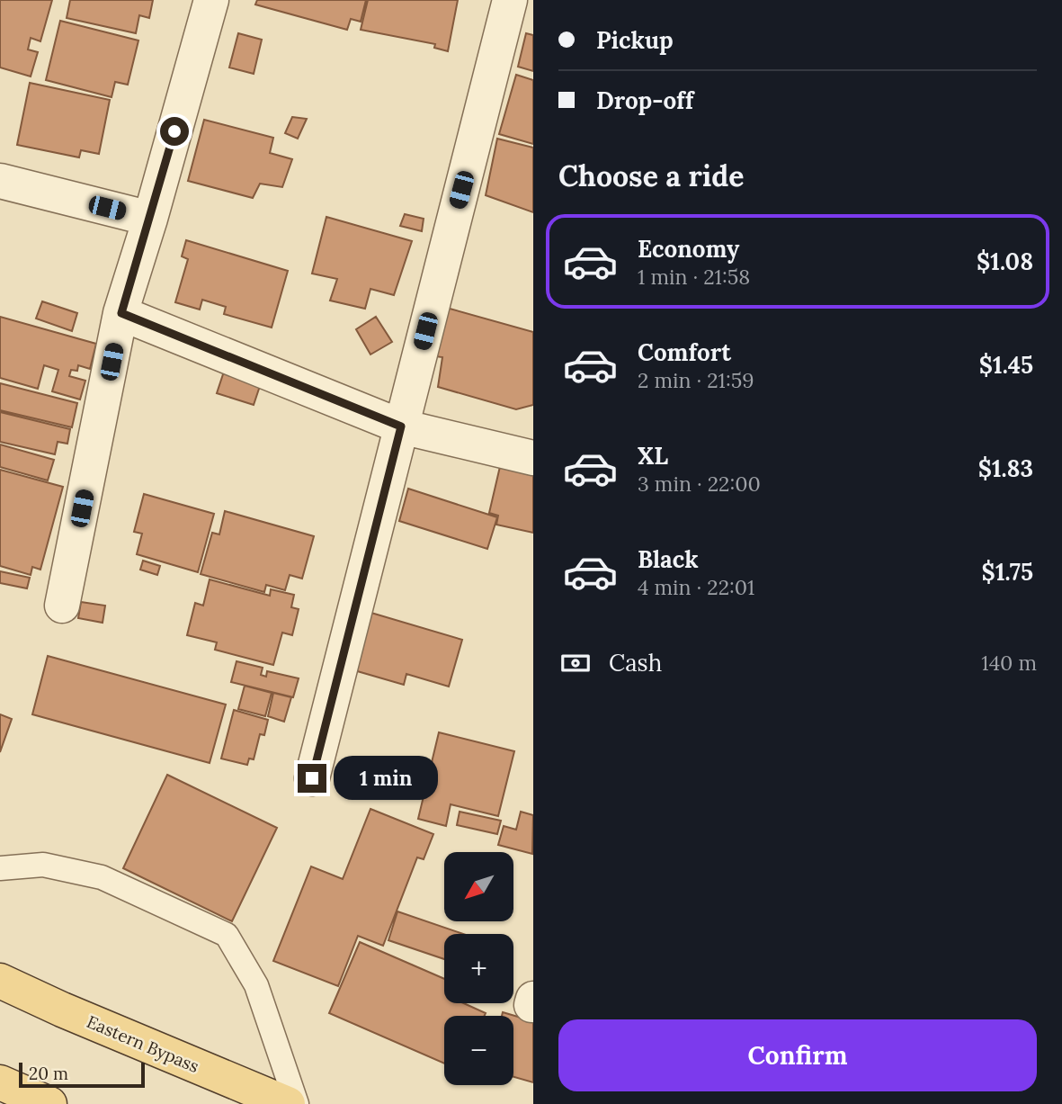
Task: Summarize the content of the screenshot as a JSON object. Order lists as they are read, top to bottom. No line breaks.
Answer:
{"streets":{"main road":["Eastern Bypass"]},"scale_bar":"20 m","north":"bottom left","page":{"banner":["Pickup","Drop-off"],"heading":"Choose a ride","list":[{"name":"Economy","note":"1 min · 21:58","value":"$1.08"},{"name":"Comfort","note":"2 min · 21:59","value":"$1.45"},{"name":"XL","note":"3 min · 22:00","value":"$1.83"},{"name":"Black","note":"4 min · 22:01","value":"$1.75"}],"pay":["Cash","140 m"],"bubble":"1 min","map_buttons":["+","−"],"buttons":"Confirm","scale":"20 m"}}
